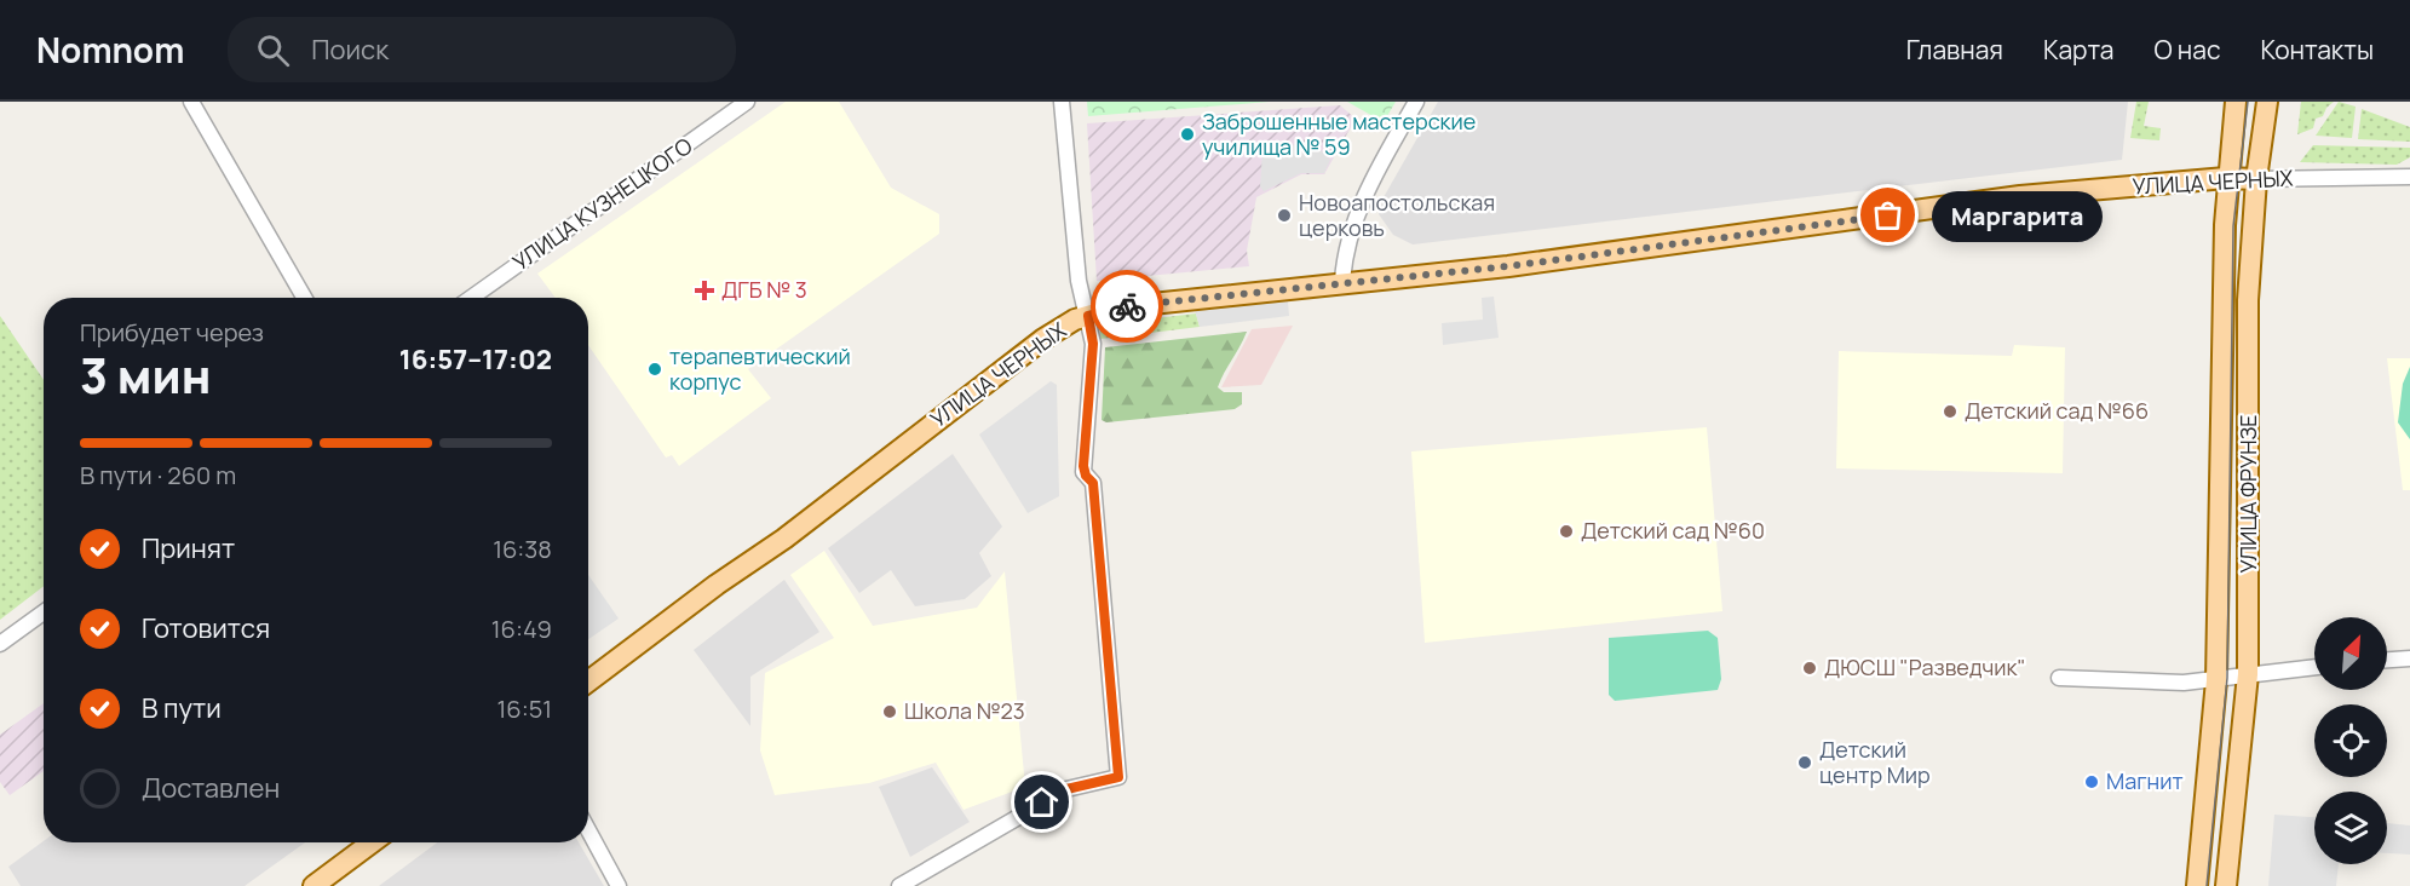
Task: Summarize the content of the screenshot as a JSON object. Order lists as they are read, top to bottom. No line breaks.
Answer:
{"streets":{"main road":["УЛИЦА ЧЕРНЫХ","УЛИЦА ФРУНЗЕ"],"street":["УЛИЦА КУЗНЕЦКОГО"]},"crossings":[["УЛИЦА ЧЕРНЫХ","УЛИЦА ФРУНЗЕ"]],"places":{"other":["Заброшенные мастерские училища № 59","Новоапостольская церковь","Маргарита","терапевтический корпус","Детский сад №66","Детский сад №60","ДЮСШ \"Разведчик\"","Школа №23","Детский центр Мир","Магнит"],"health":["ДГБ № 3"]},"north":"top right","page":{"header":"Nomnom","search":"Поиск","nav":["Главная","Карта","О нас","Контакты"],"bubble":"Маргарита","heading":["3 мин","Прибудет через","16:57–17:02"],"bar":"В пути · 260 m","list":[["Принят","16:38"],["Готовится","16:49"],["В пути","16:51"],"Доставлен"]}}
